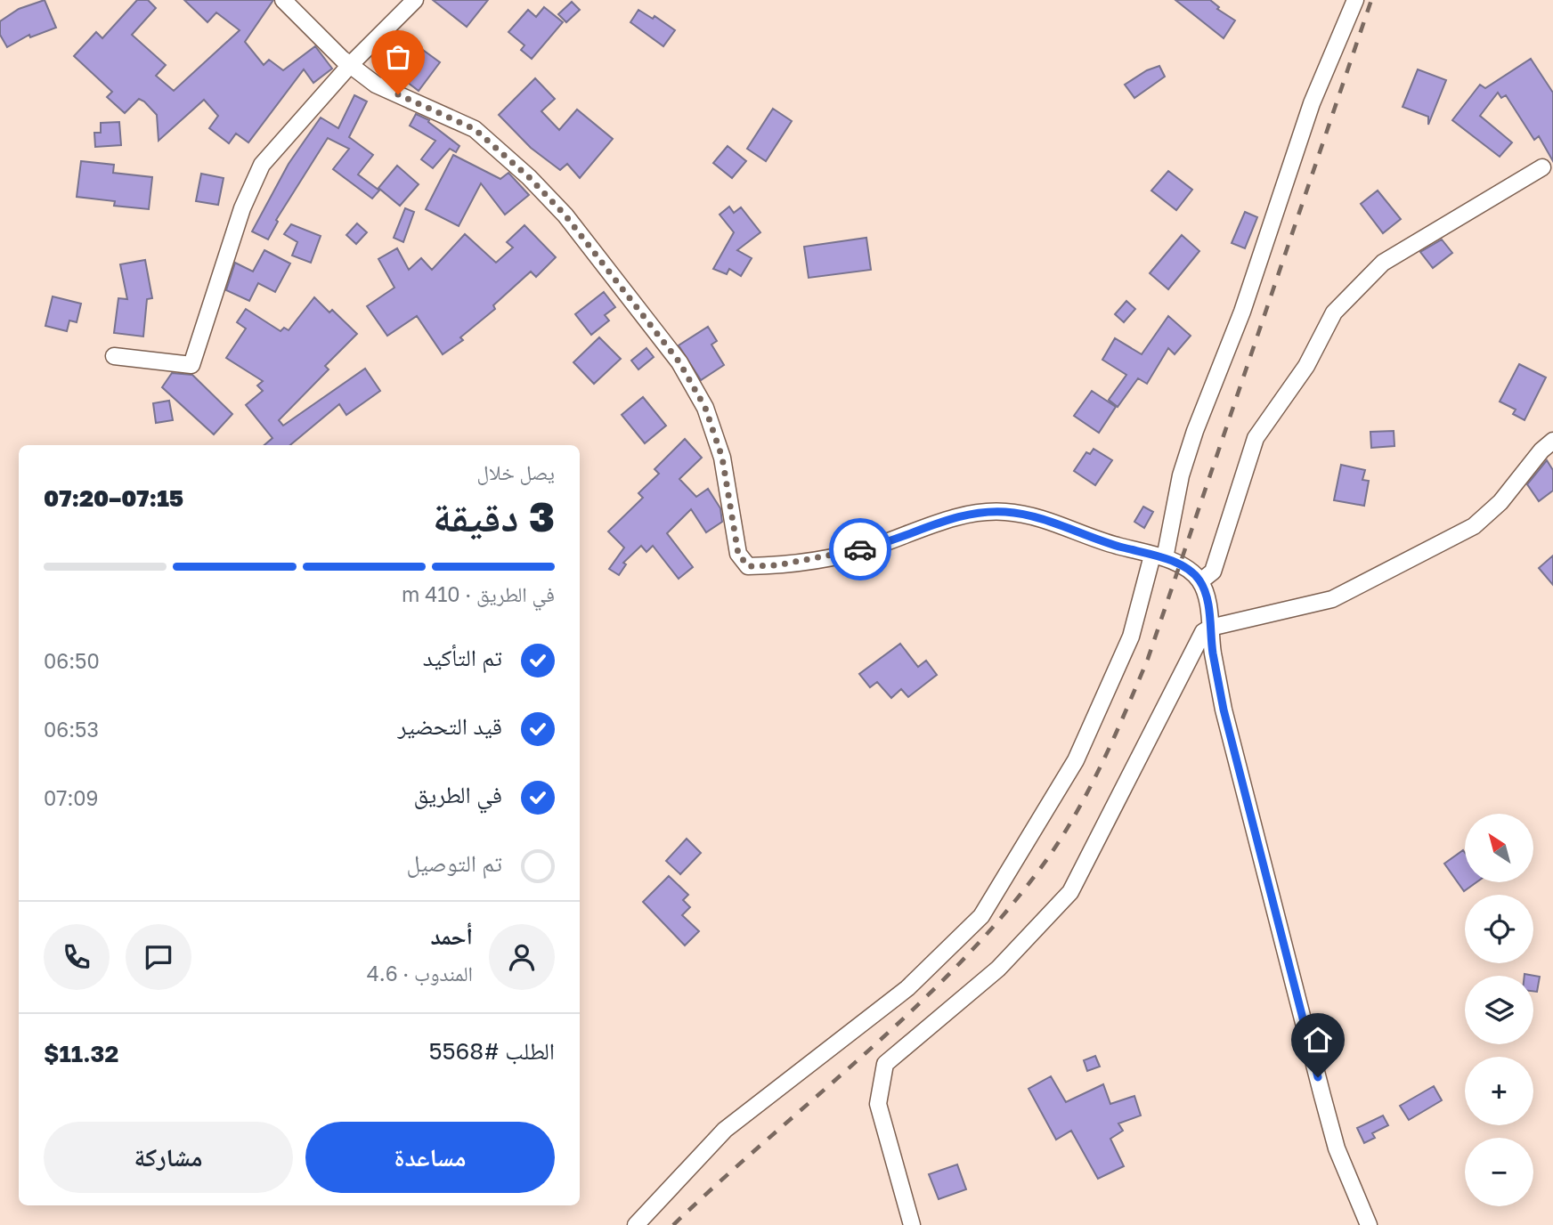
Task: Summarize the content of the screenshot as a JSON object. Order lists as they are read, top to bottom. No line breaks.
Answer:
{"north":"top left","page":{"heading":["3 دقيقة","يصل خلال","07:15–07:20"],"panel":["أحمد","المندوب · 4.6","الطلب #5568","$11.32"],"bar":"في الطريق · 410 m","list":[["تم التأكيد","06:50"],["قيد التحضير","06:53"],["في الطريق","07:09"],"تم التوصيل"],"map_buttons":["+","−"],"buttons":["مساعدة","مشاركة"]}}
